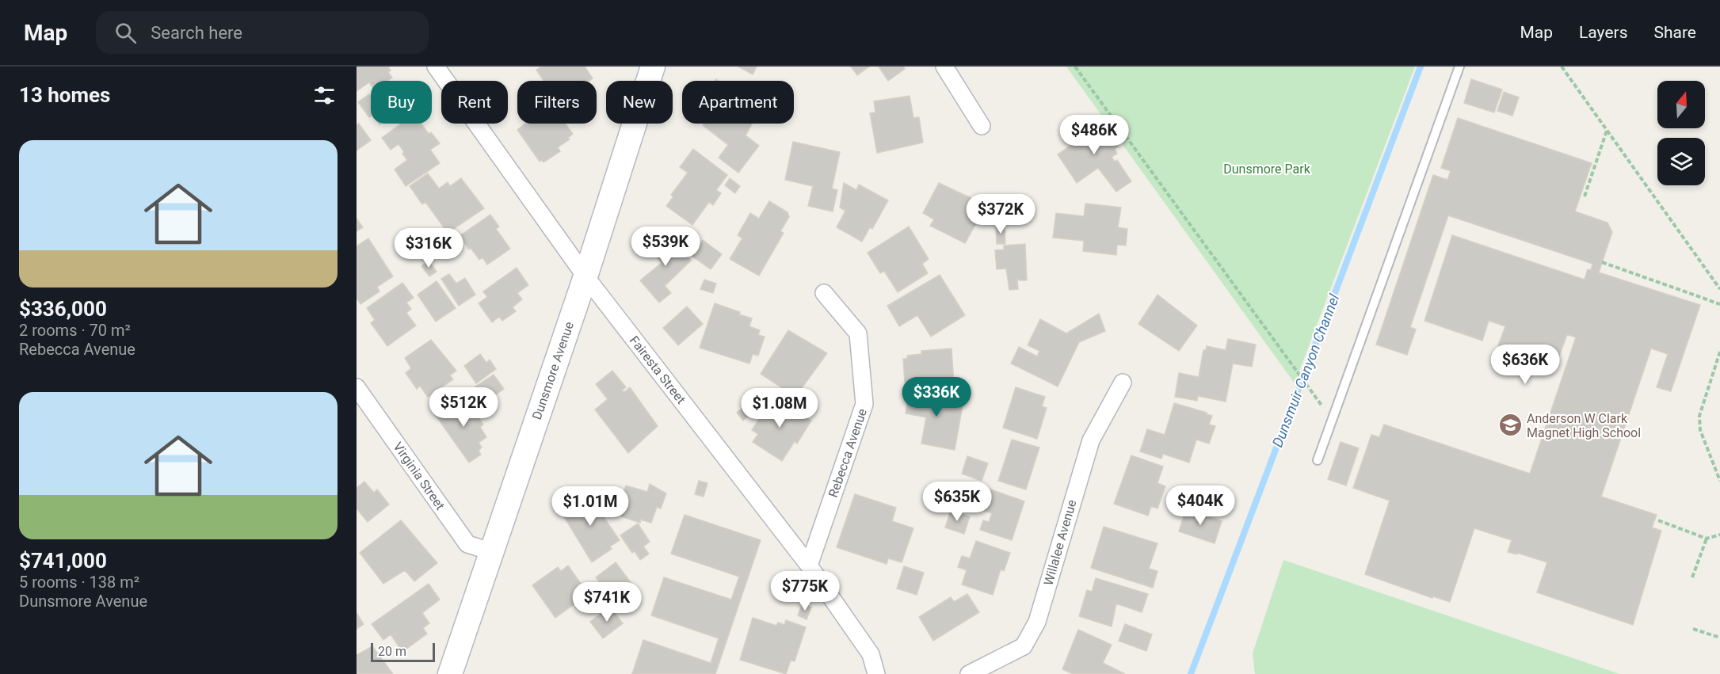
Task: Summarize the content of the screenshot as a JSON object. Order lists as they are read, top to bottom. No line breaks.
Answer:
{"streets":{"street":["Fairesta Street","Dunsmore Avenue","Rebecca Avenue","Virginia Street","Willalee Avenue"]},"crossings":[["Fairesta Street","Dunsmore Avenue"],["Fairesta Street","Rebecca Avenue"],["Dunsmore Avenue","Virginia Street"]],"water":["Dunsmuir Canyon Channel"],"parks":["Dunsmore Park"],"places":{"school or university":["Anderson W Clark Magnet High School"]},"scale_bar":"20 m","north":"top","page":{"header":"Map","search":"Search here","nav":["Map","Layers","Share"],"heading":"13 homes","chip":["Buy","Rent","Filters","New","Apartment"],"price":["$486K","$372K","$539K","$316K","$636K","$336K","$512K","$1.08M","$635K","$404K","$1.01M","$775K","$741K"],"list":[{"name":"$336,000","note":"2 rooms · 70 m² · Rebecca Avenue"},{"name":"$741,000","note":"5 rooms · 138 m² · Dunsmore Avenue"}],"scale":"20 m"}}
